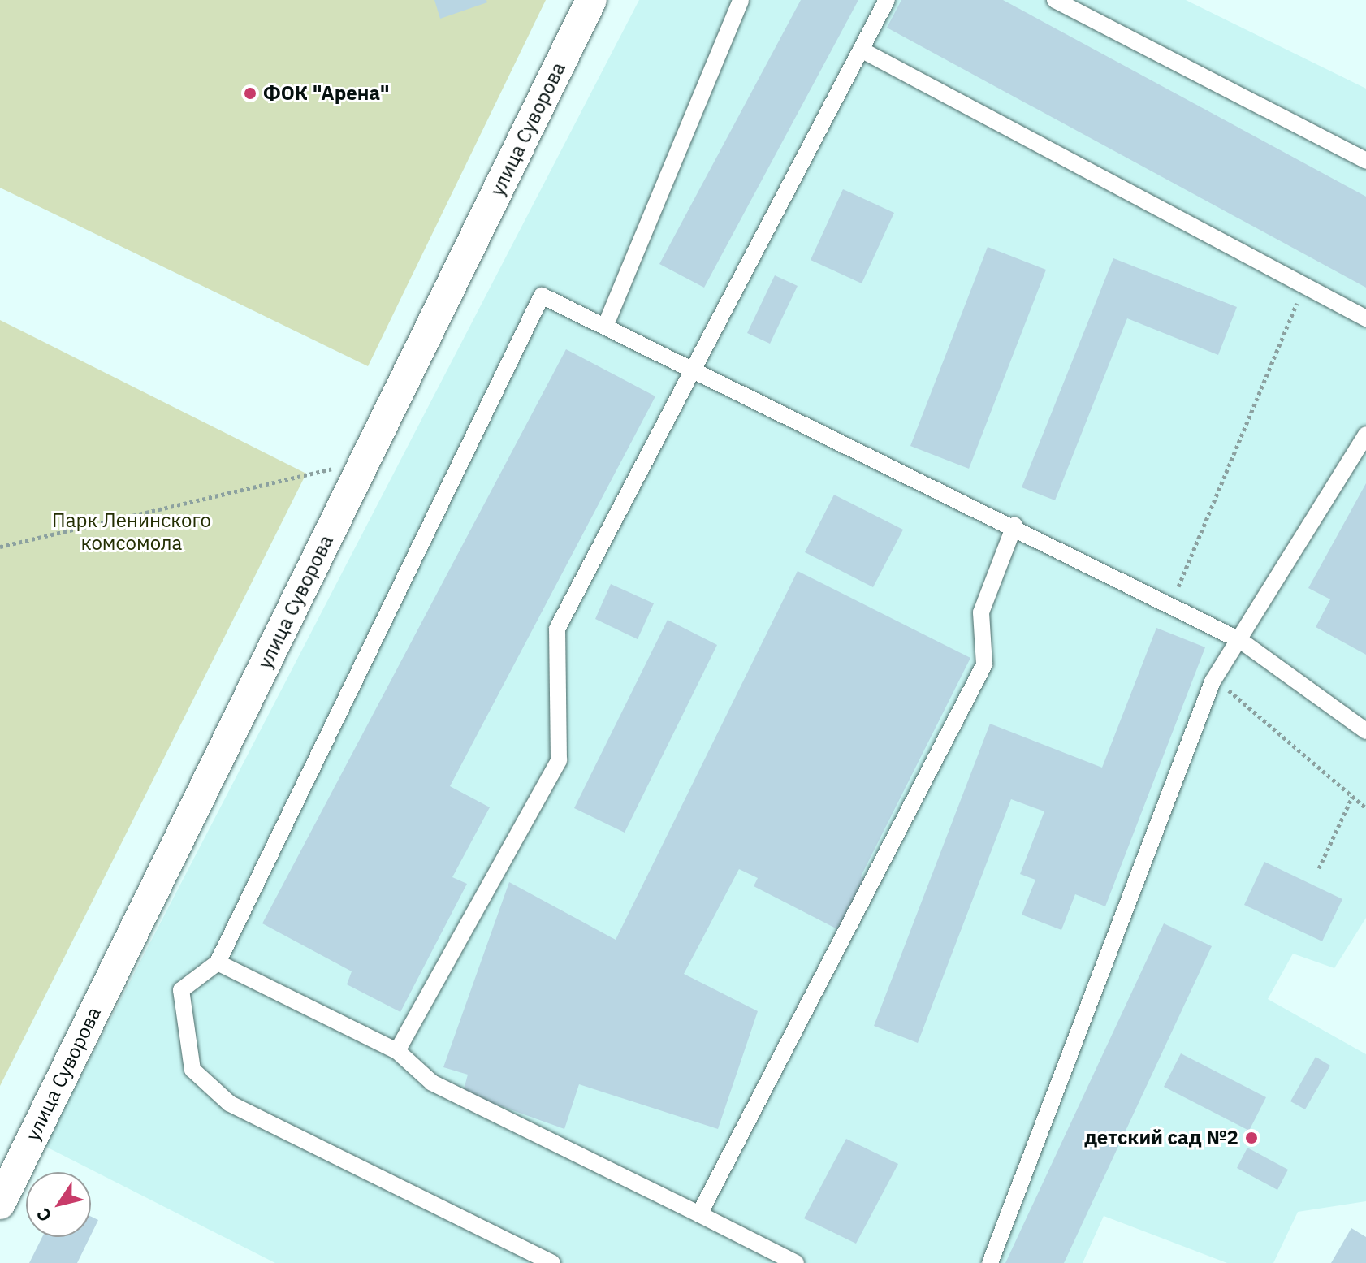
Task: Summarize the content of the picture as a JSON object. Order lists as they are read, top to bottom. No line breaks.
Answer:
{"streets":{"street":["улица Суворова"]},"parks":["Парк Ленинского комсомола"],"places":["ФОК \"Арена\"","детский сад №2"],"north":"bottom left"}
